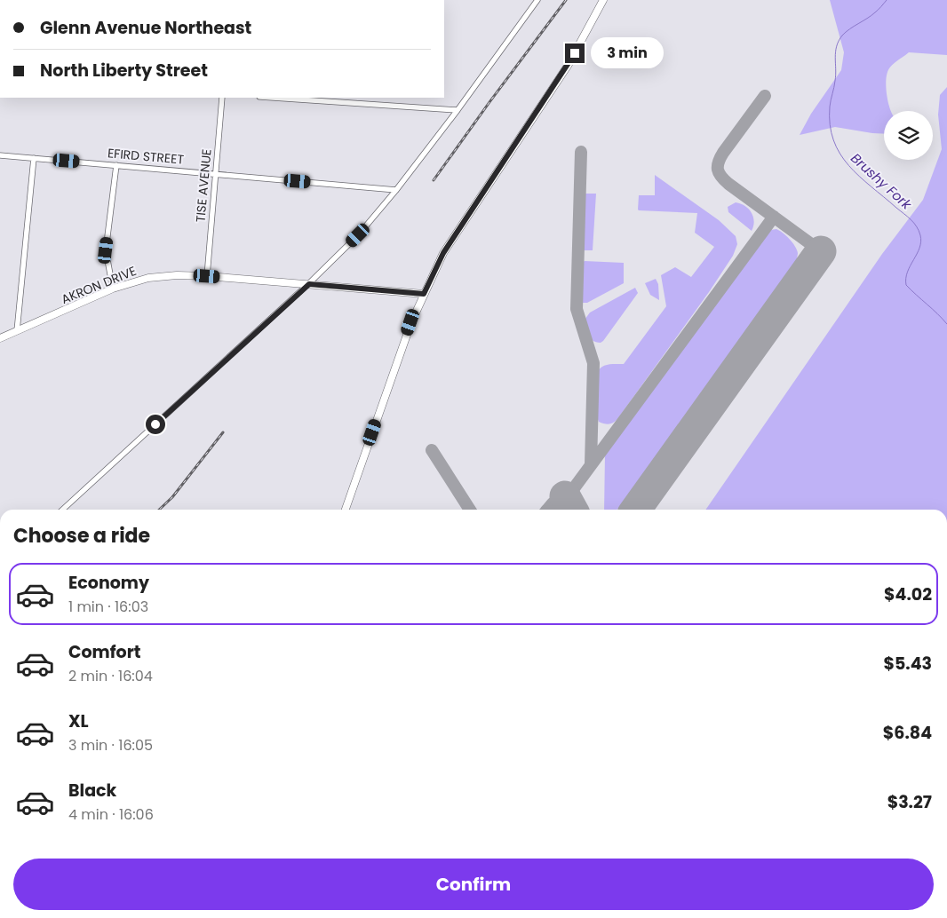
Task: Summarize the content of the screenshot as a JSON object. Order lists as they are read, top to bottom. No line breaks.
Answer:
{"streets":{"main road":["AKRON DRIVE"],"street":["EFIRD STREET","TISE AVENUE"]},"crossings":[["EFIRD STREET","TISE AVENUE"],["TISE AVENUE","AKRON DRIVE"]],"water":["Brushy Fork"],"page":{"banner":["Glenn Avenue Northeast","North Liberty Street"],"bubble":"3 min","heading":"Choose a ride","list":[{"name":"Economy","note":"1 min · 16:03","value":"$4.02"},{"name":"Comfort","note":"2 min · 16:04","value":"$5.43"},{"name":"XL","note":"3 min · 16:05","value":"$6.84"},{"name":"Black","note":"4 min · 16:06","value":"$3.27"}],"buttons":"Confirm"}}
